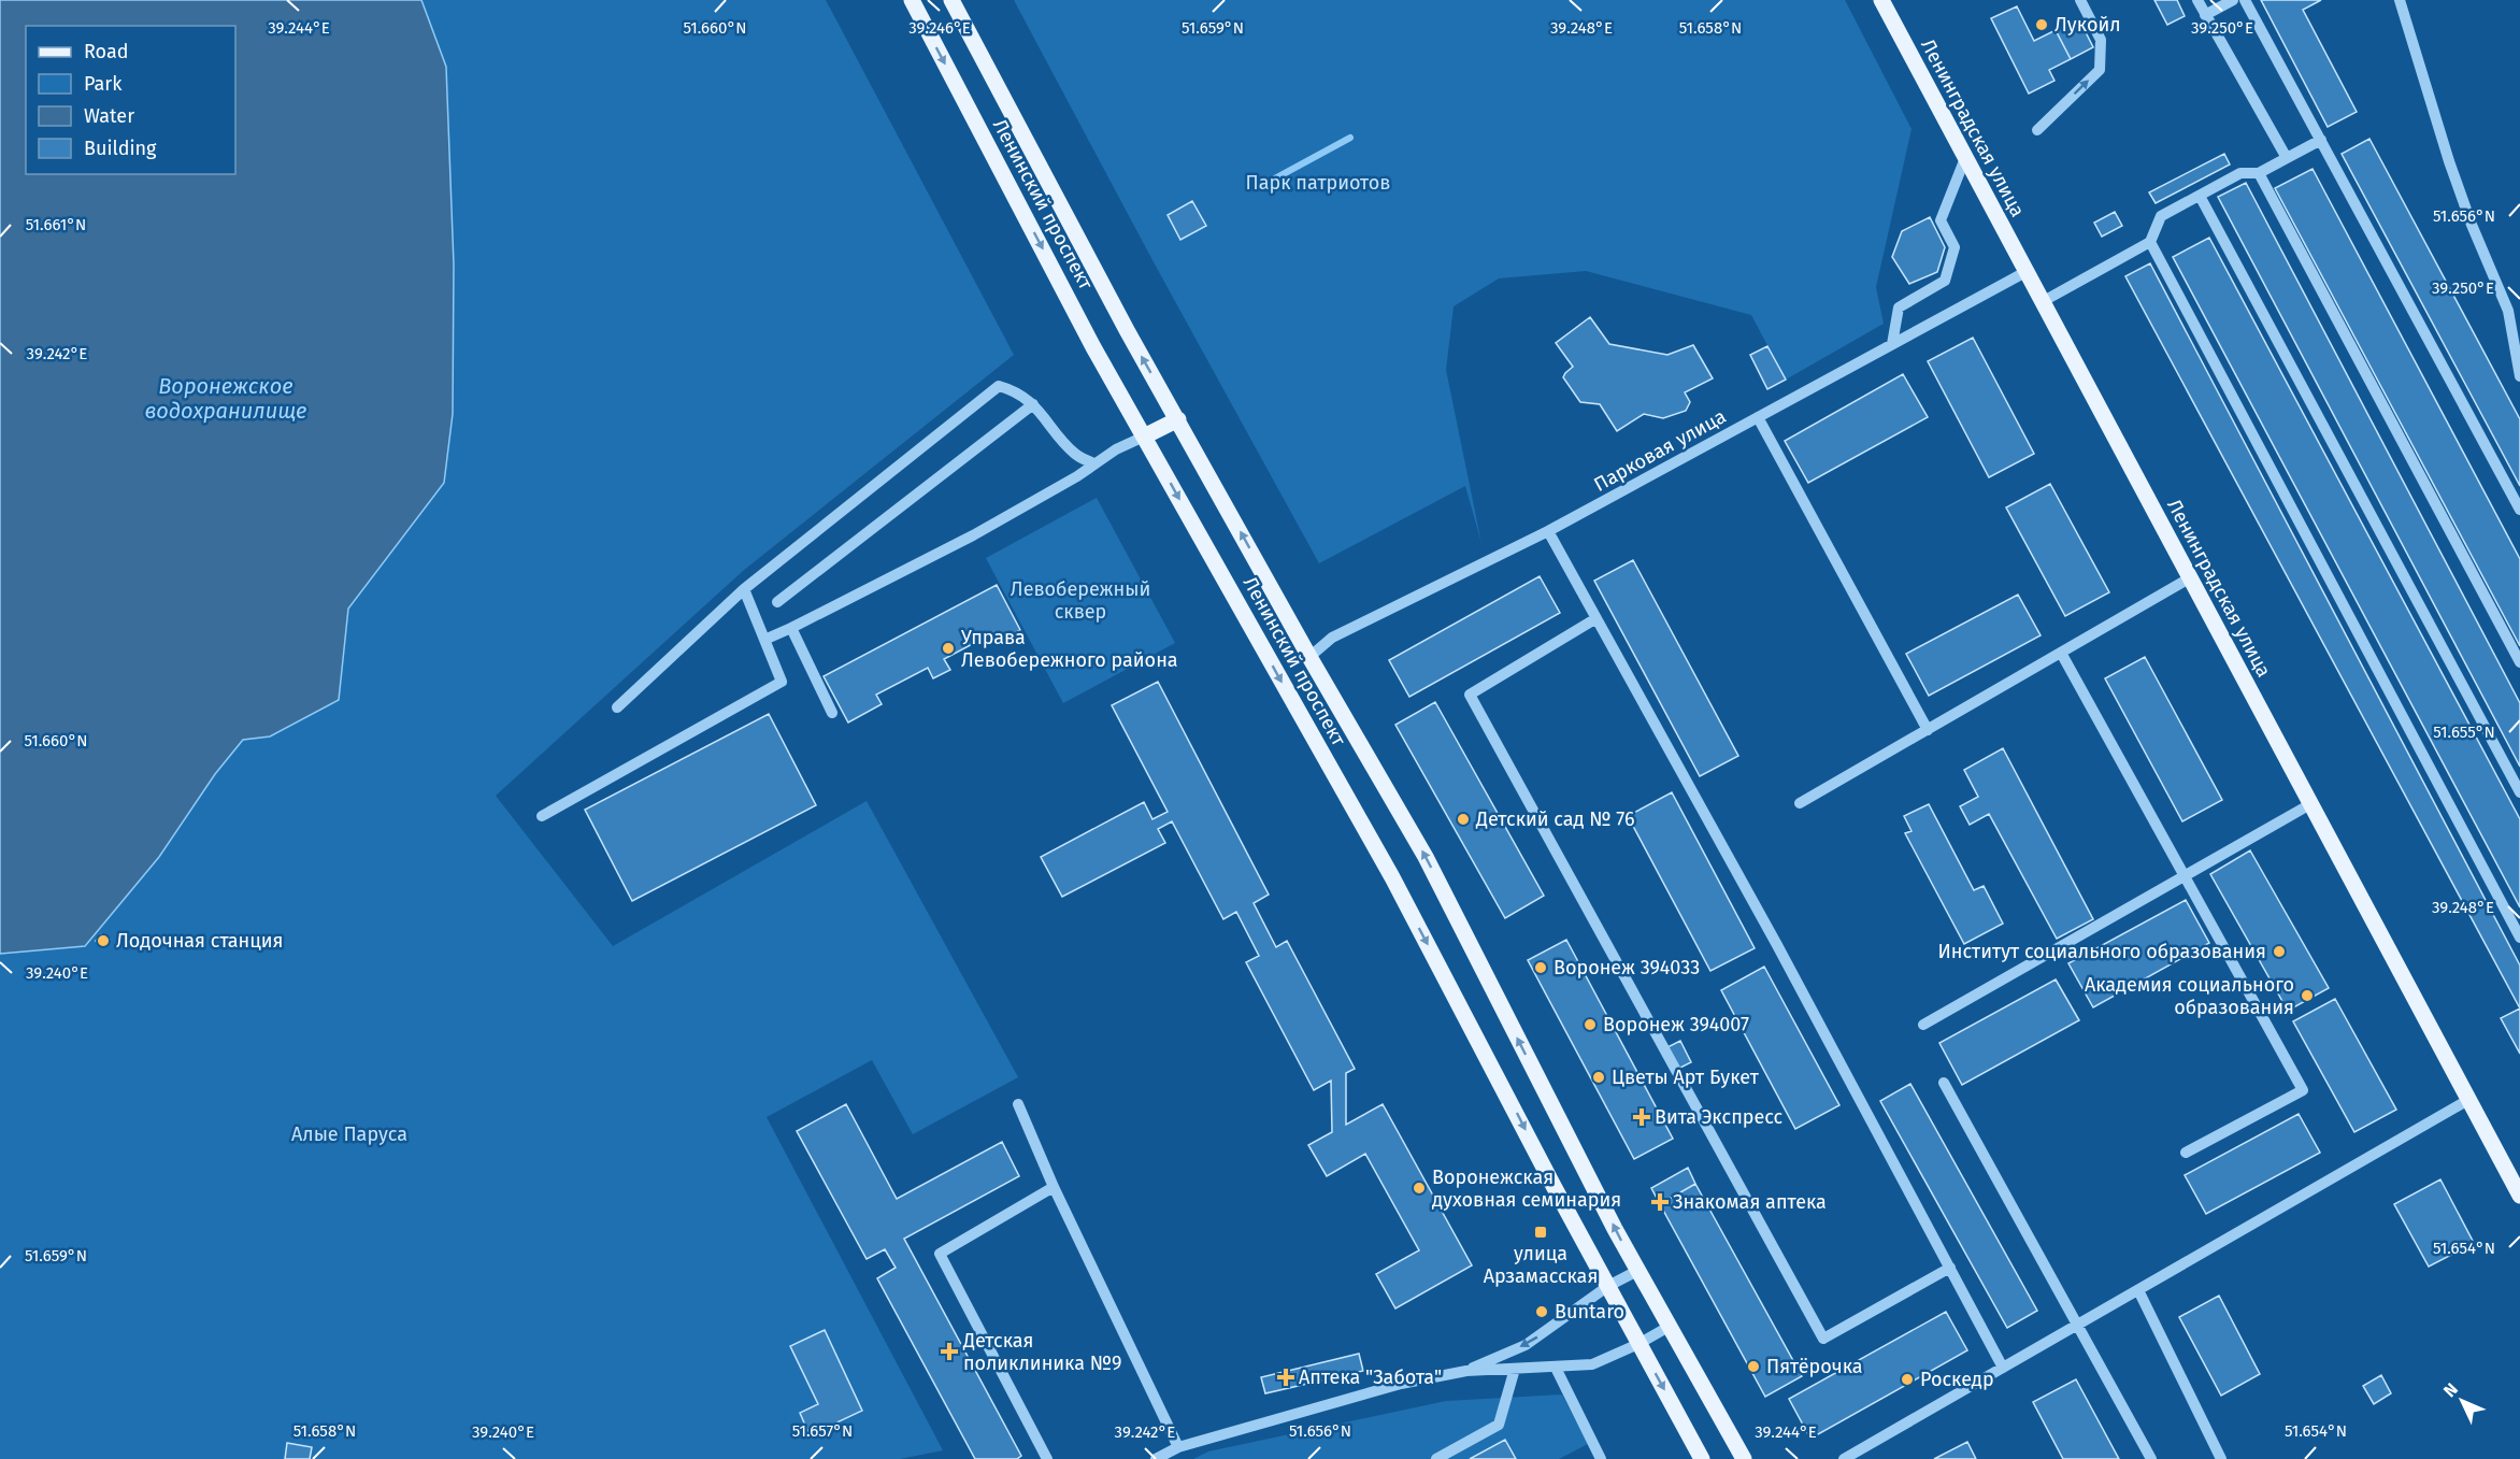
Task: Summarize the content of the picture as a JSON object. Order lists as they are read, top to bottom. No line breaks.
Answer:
{"streets":{"main road":["Ленинградская улица","Ленинский проспект"],"street":["Парковая улица"]},"crossings":[["Ленинградская улица","Парковая улица"],["Ленинский проспект","Парковая улица"]],"water":["Воронежское водохранилище"],"parks":["Парк патриотов","Левобережный сквер","Алые Паруса"],"places":{"other":["Лукойл","Управа Левобережного района","Детский сад № 76","Лодочная станция","Институт социального образования","Воронеж 394033","Академия социального образования","Воронеж 394007","Цветы Арт Букет","Воронежская духовная семинария","Buntaro","Пятёрочка","Роскедр"],"health":["Вита Экспресс","Знакомая аптека","Детская поликлиника №9","Аптека \"Забота\""],"transit":["улица Арзамасская"]},"legend":["Road","Park","Water","Building"],"north":"top left","coordinates":["39.244°E","39.246°E","39.248°E","39.250°E","51.660°N","51.659°N","51.658°N","51.656°N","51.661°N","39.242°E","51.655°N","39.240°E","51.654°N","51.657°N"]}
